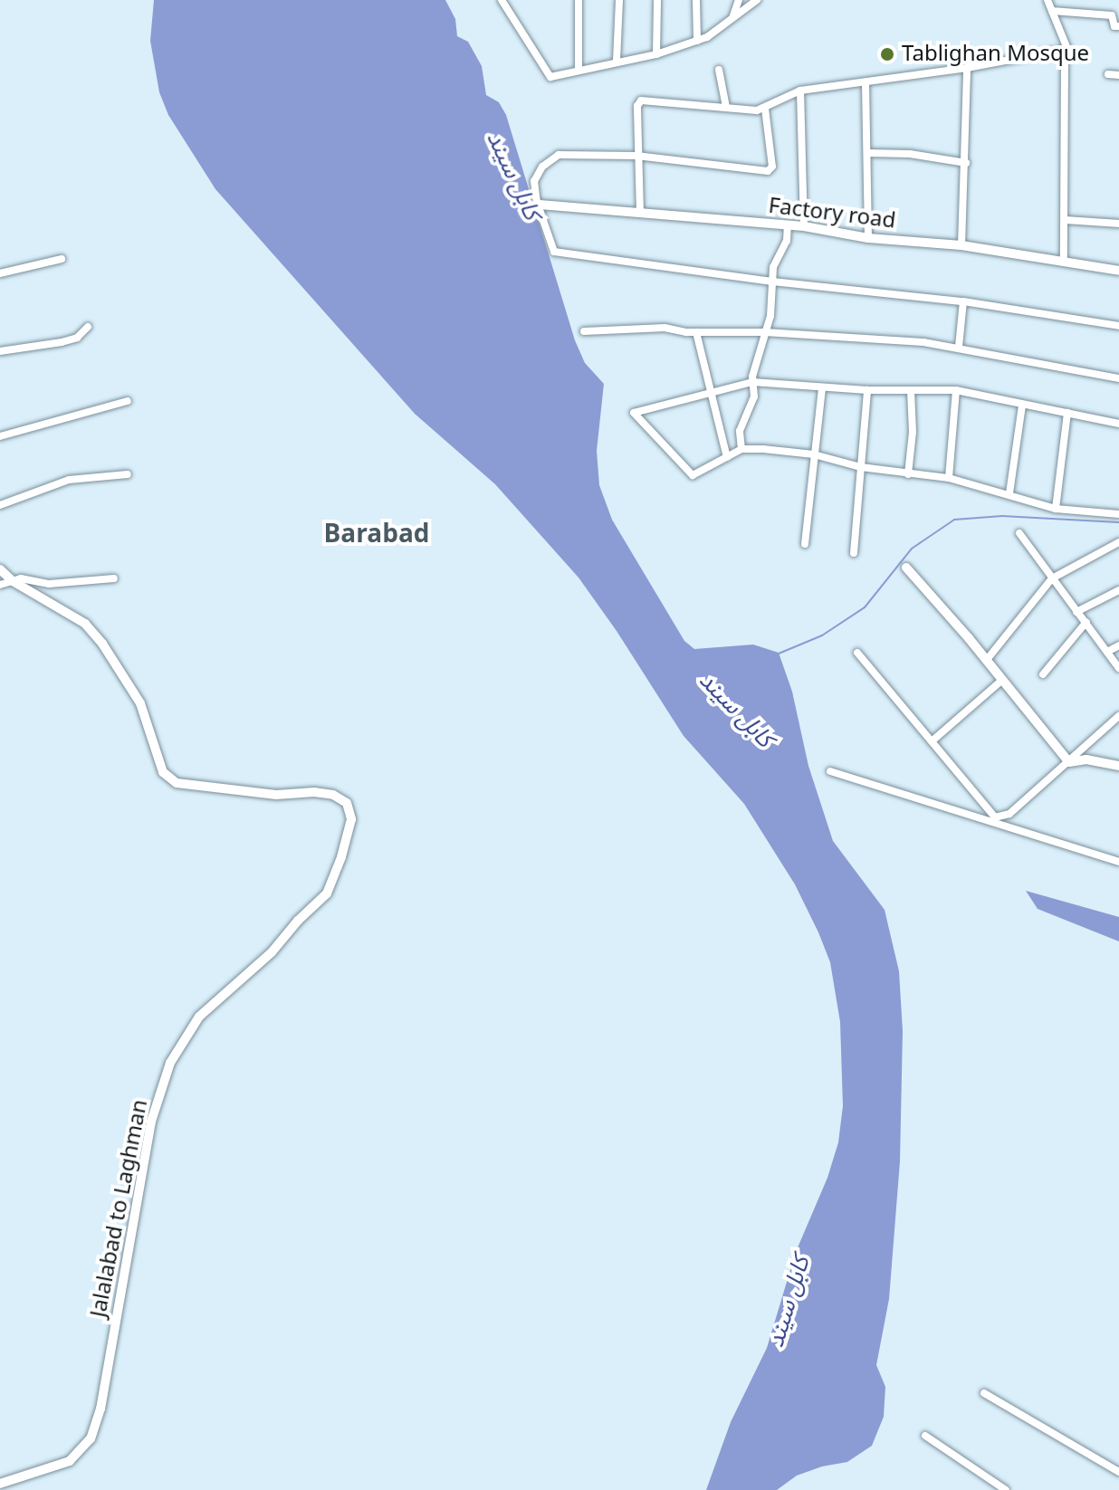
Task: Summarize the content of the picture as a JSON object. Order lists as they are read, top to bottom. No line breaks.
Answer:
{"streets":{"street":["Factory road","Jalalabad to Laghman"]},"districts":["Barabad"],"water":["کابل سيند"],"places":["Tablighan Mosque"]}
